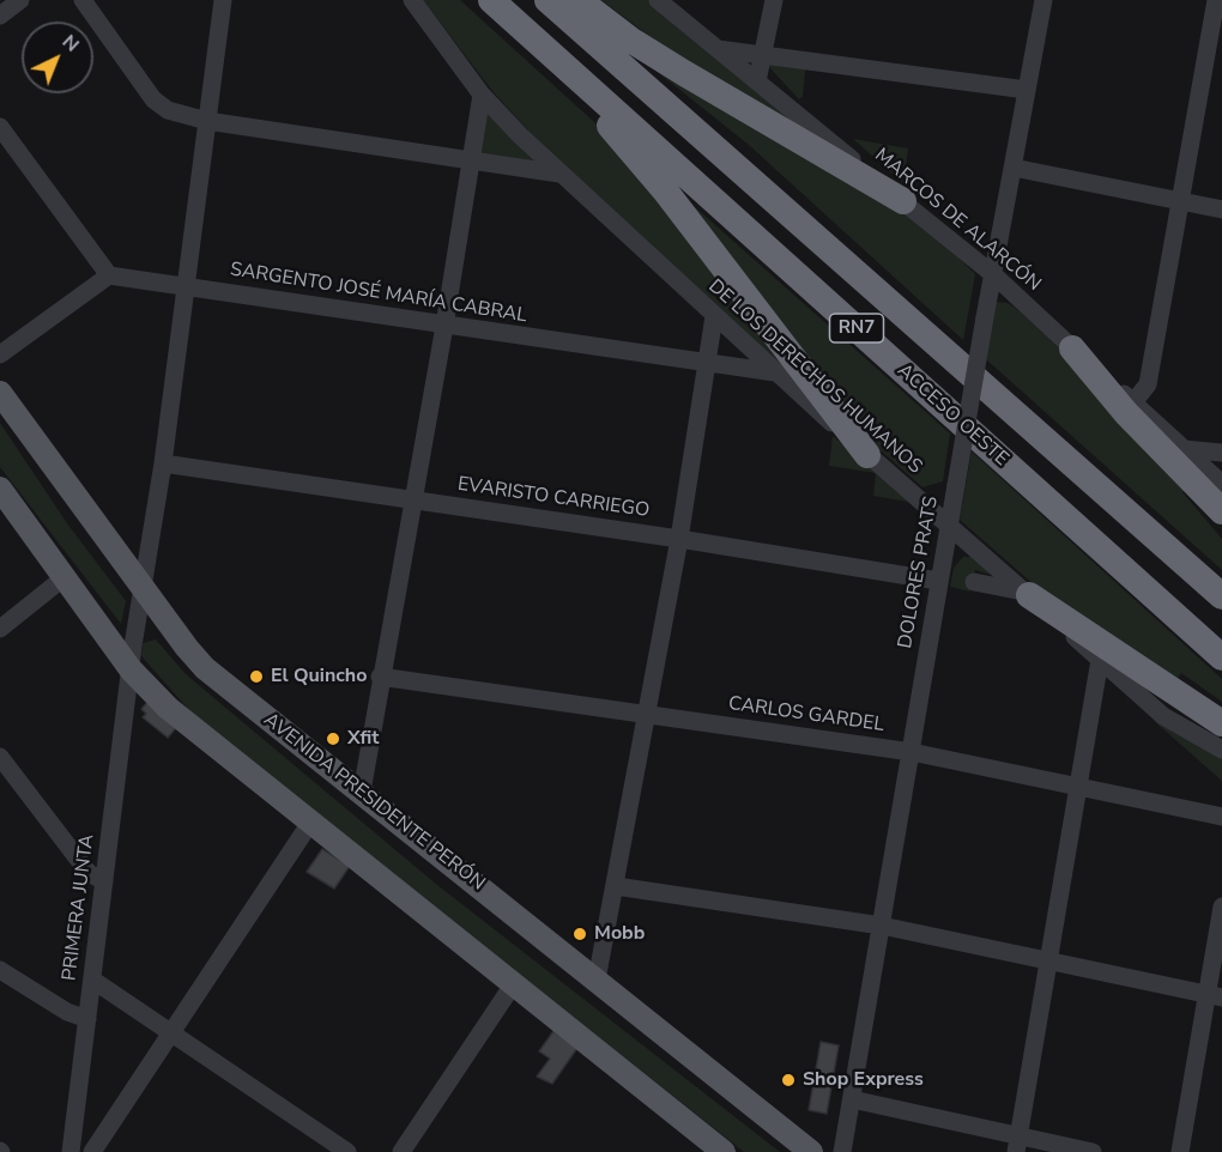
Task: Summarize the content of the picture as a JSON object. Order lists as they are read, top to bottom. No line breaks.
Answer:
{"streets":{"highway":["RN7","ACCESO OESTE"],"main road":["AVENIDA PRESIDENTE PERÓN"],"street":["MARCOS DE ALARCÓN","SARGENTO JOSÉ MARÍA CABRAL","DE LOS DERECHOS HUMANOS","EVARISTO CARRIEGO","DOLORES PRATS","CARLOS GARDEL","PRIMERA JUNTA"]},"crossings":[["MARCOS DE ALARCÓN","DOLORES PRATS"],["SARGENTO JOSÉ MARÍA CABRAL","DE LOS DERECHOS HUMANOS"],["SARGENTO JOSÉ MARÍA CABRAL","PRIMERA JUNTA"],["DE LOS DERECHOS HUMANOS","DOLORES PRATS"],["EVARISTO CARRIEGO","DOLORES PRATS"],["EVARISTO CARRIEGO","PRIMERA JUNTA"],["DOLORES PRATS","CARLOS GARDEL"],["AVENIDA PRESIDENTE PERÓN","PRIMERA JUNTA"]],"places":["El Quincho","Xfit","Mobb","Shop Express"],"north":"top right"}
